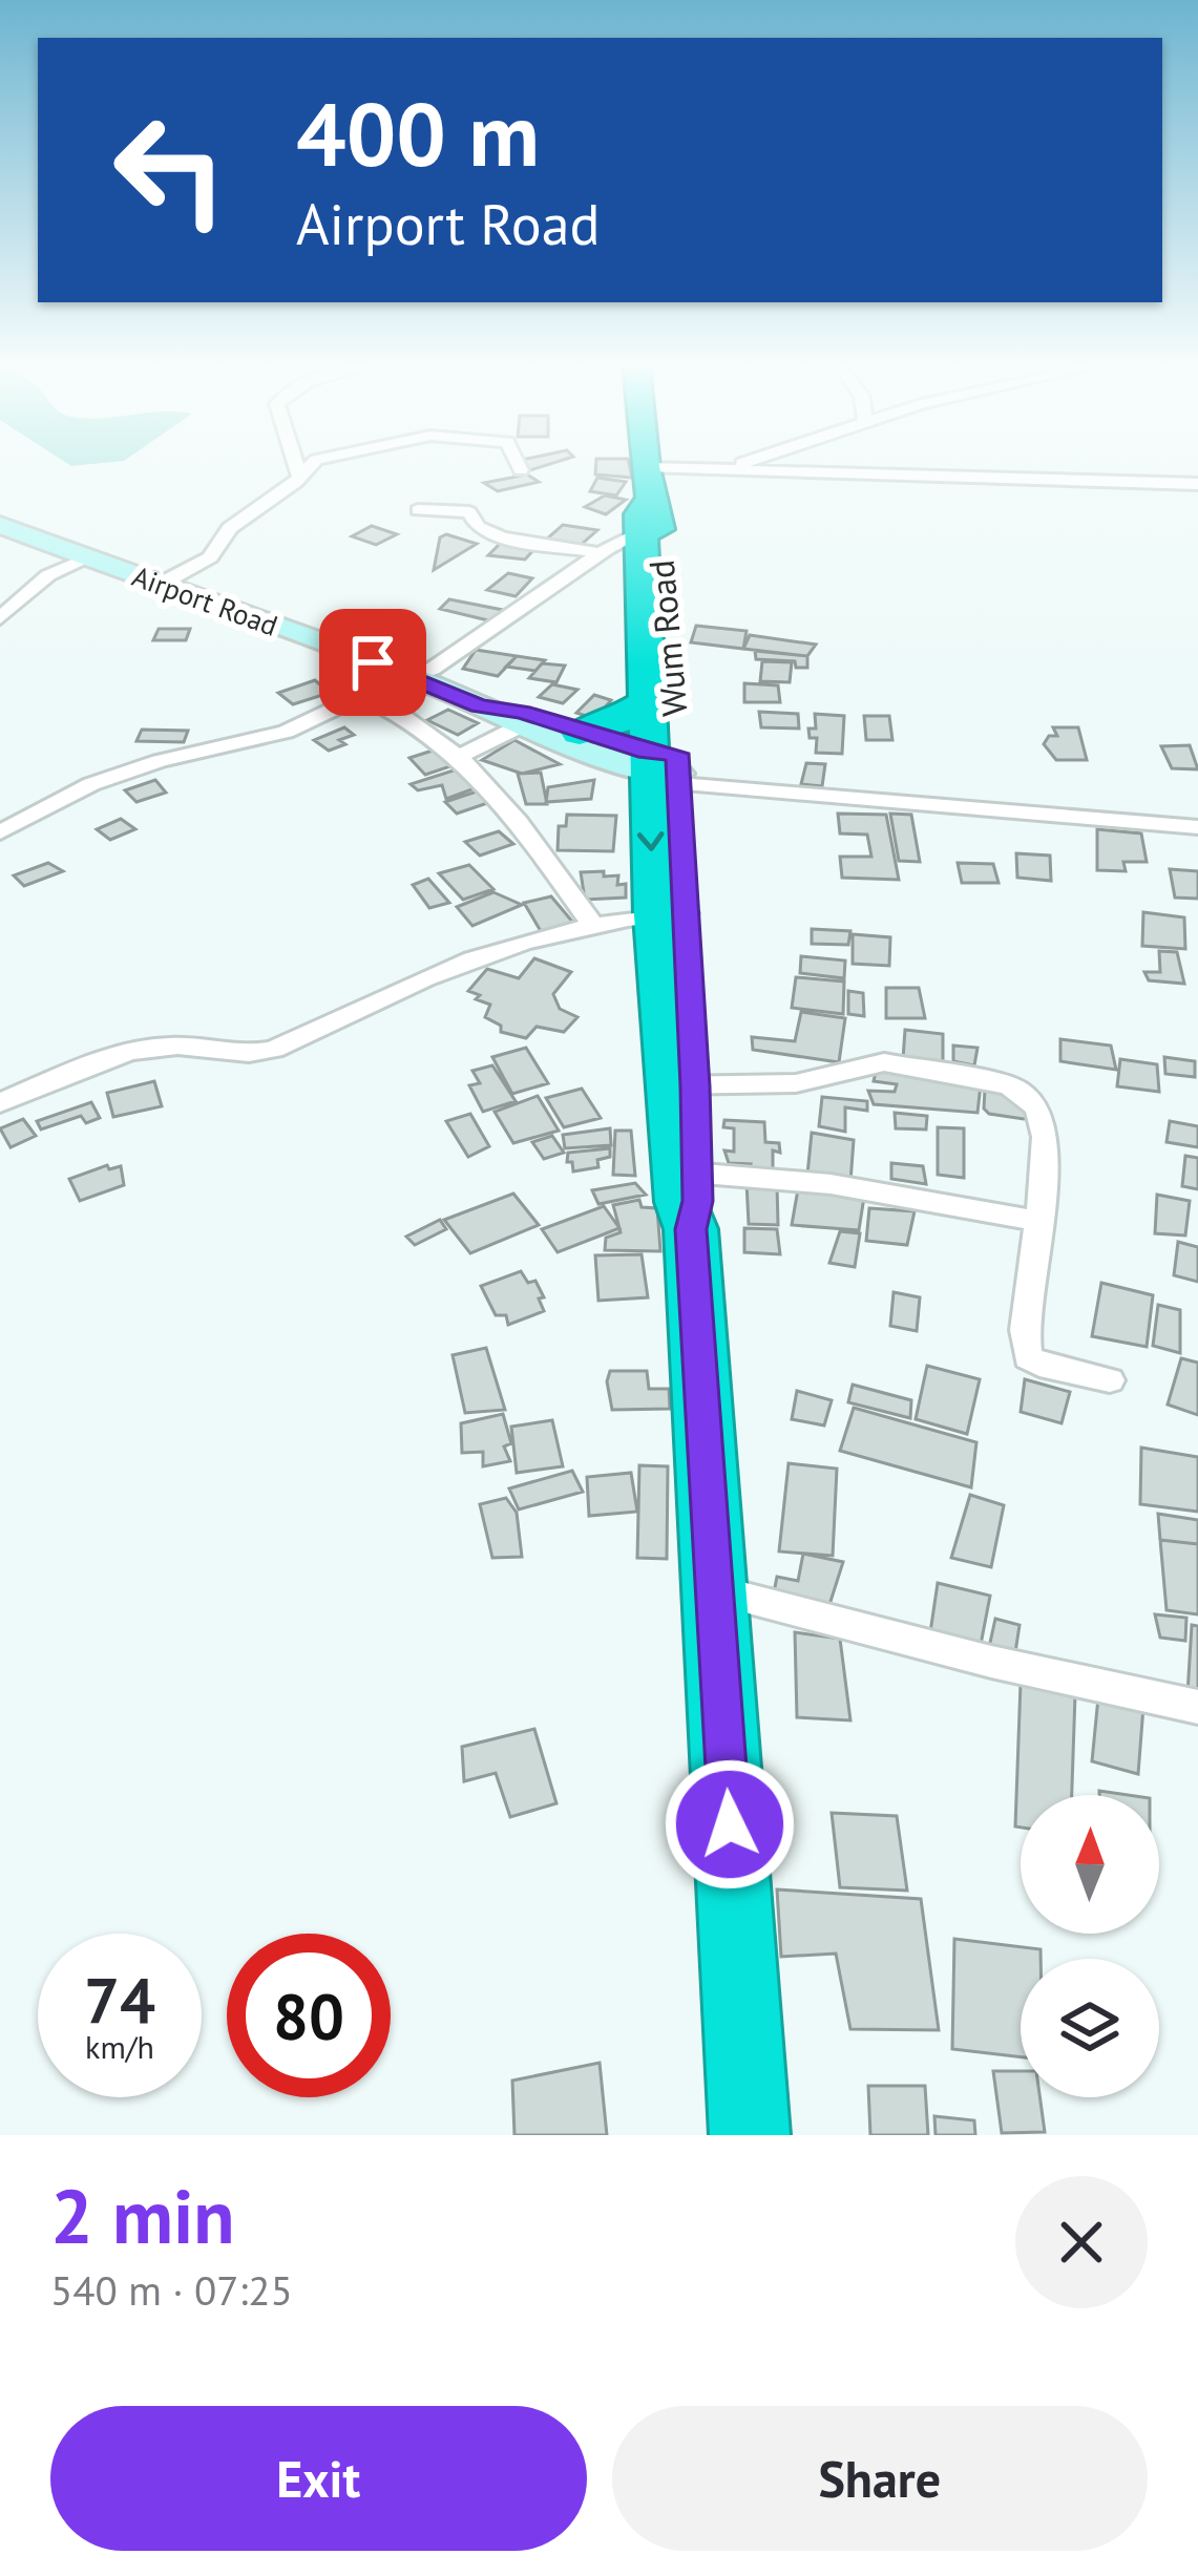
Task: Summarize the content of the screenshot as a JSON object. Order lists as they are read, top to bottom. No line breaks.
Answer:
{"streets":{"highway":["Wum Road"],"main road":["Airport Road"]},"crossings":[["Airport Road","Wum Road"]],"north":"top","page":{"turn":["400 m","Airport Road"],"speed":"74 km/h","limit":"80","heading":["2 min","540 m · 07:25"],"buttons":["Exit","Share"]}}
